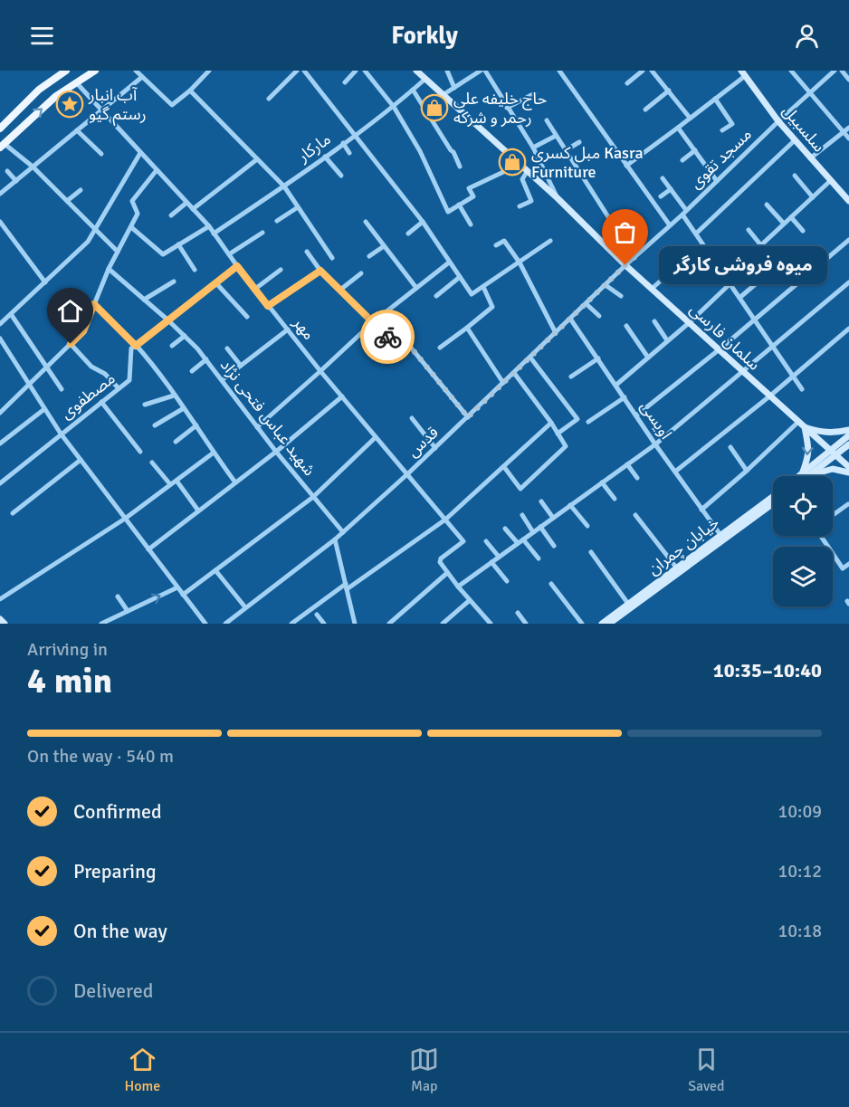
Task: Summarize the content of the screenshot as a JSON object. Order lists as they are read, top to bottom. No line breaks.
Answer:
{"streets":{"main road":["سلسبیل","سلمان فارسی","خیابان چمران"],"street":["مارکار","مسجد تقوی","مهر","مصطفوی","شهید عباس فتحی نژاد","اویسی","قدس"]},"crossings":[["سلسبیل","مسجد تقوی"],["مارکار","مهر"],["مارکار","سلمان فارسی"],["مسجد تقوی","سلمان فارسی"],["مسجد تقوی","قدس"],["مهر","قدس"],["سلمان فارسی","قدس"],["شهید عباس فتحی نژاد","قدس"],["اویسی","قدس"],["اویسی","خیابان چمران"]],"places":{"place":["آب انبار رستم گیو"],"shop":["حاج خلیفه علی رحمر و شرکه","مبل کسری Kasra Furniture"],"other":["میوه فروشی کارگر"]},"page":{"header":"Forkly","bubble":"میوه فروشی کارگر","heading":["4 min","Arriving in","10:35–10:40"],"bar":"On the way · 540 m","list":[["Confirmed","10:09"],["Preparing","10:12"],["On the way","10:18"],"Delivered"],"tabs":["Home","Map","Saved"]}}
